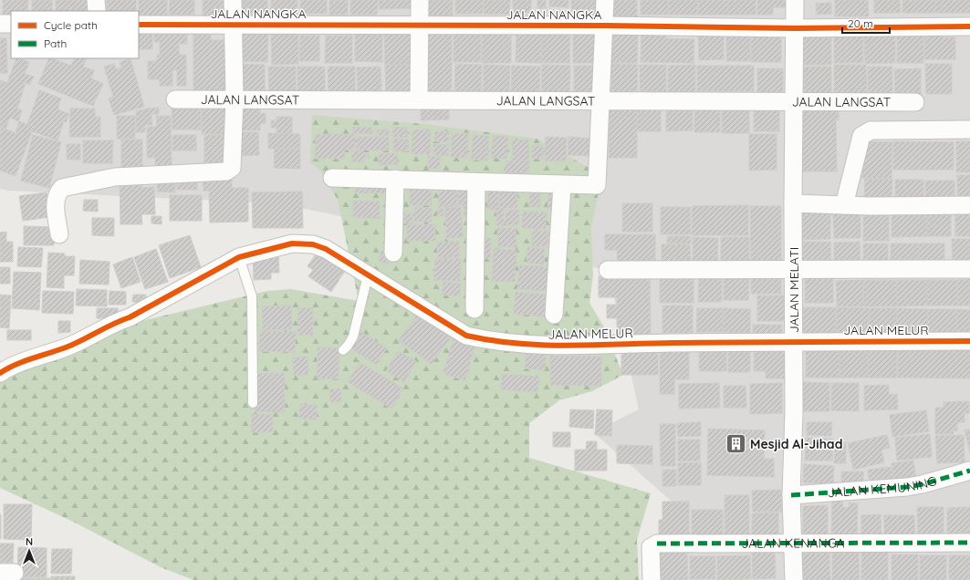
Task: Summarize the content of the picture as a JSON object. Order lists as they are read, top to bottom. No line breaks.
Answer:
{"streets":{"street":["JALAN NANGKA","JALAN LANGSAT","JALAN MELATI","JALAN MELUR","JALAN KEMUNING","JALAN KENANGA"]},"crossings":[["JALAN NANGKA","JALAN MELATI"],["JALAN LANGSAT","JALAN MELATI"],["JALAN MELATI","JALAN MELUR"],["JALAN MELATI","JALAN KEMUNING"],["JALAN MELATI","JALAN KENANGA"]],"places":{"building":["Mesjid Al-Jihad"]},"legend":["Cycle path","Path"],"scale_bar":"20 m","north":"top"}
